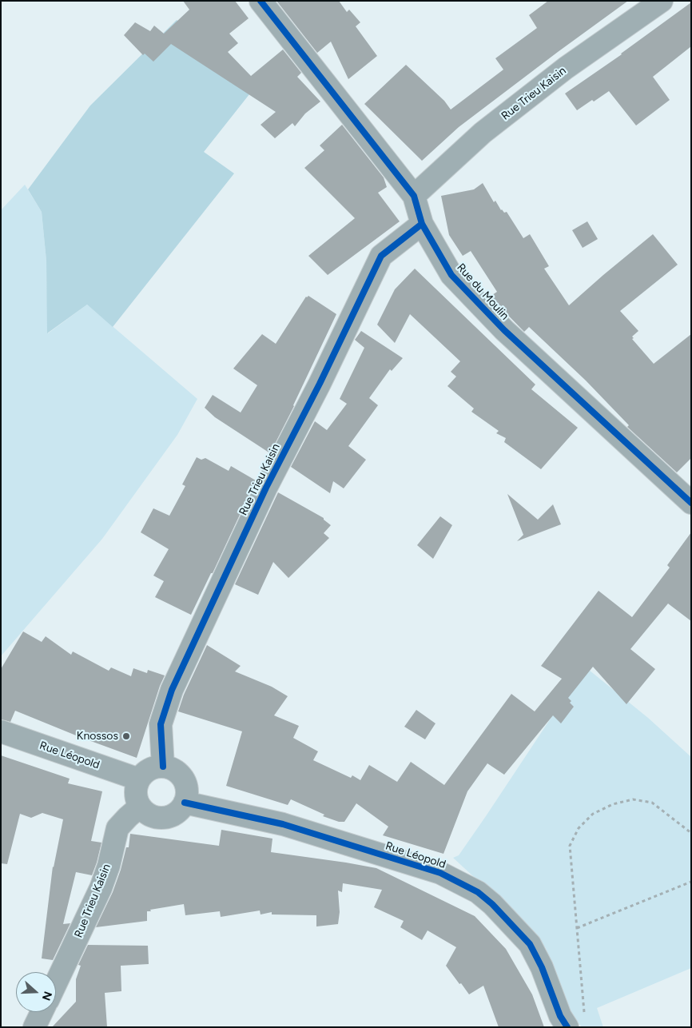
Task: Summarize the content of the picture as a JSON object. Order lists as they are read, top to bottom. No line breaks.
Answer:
{"streets":{"street":["Rue Trieu Kaisin","Rue du Moulin","Rue Léopold"]},"crossings":[["Rue Trieu Kaisin","Rue du Moulin"],["Rue Trieu Kaisin","Rue Léopold"]],"places":["Knossos"],"north":"right"}
